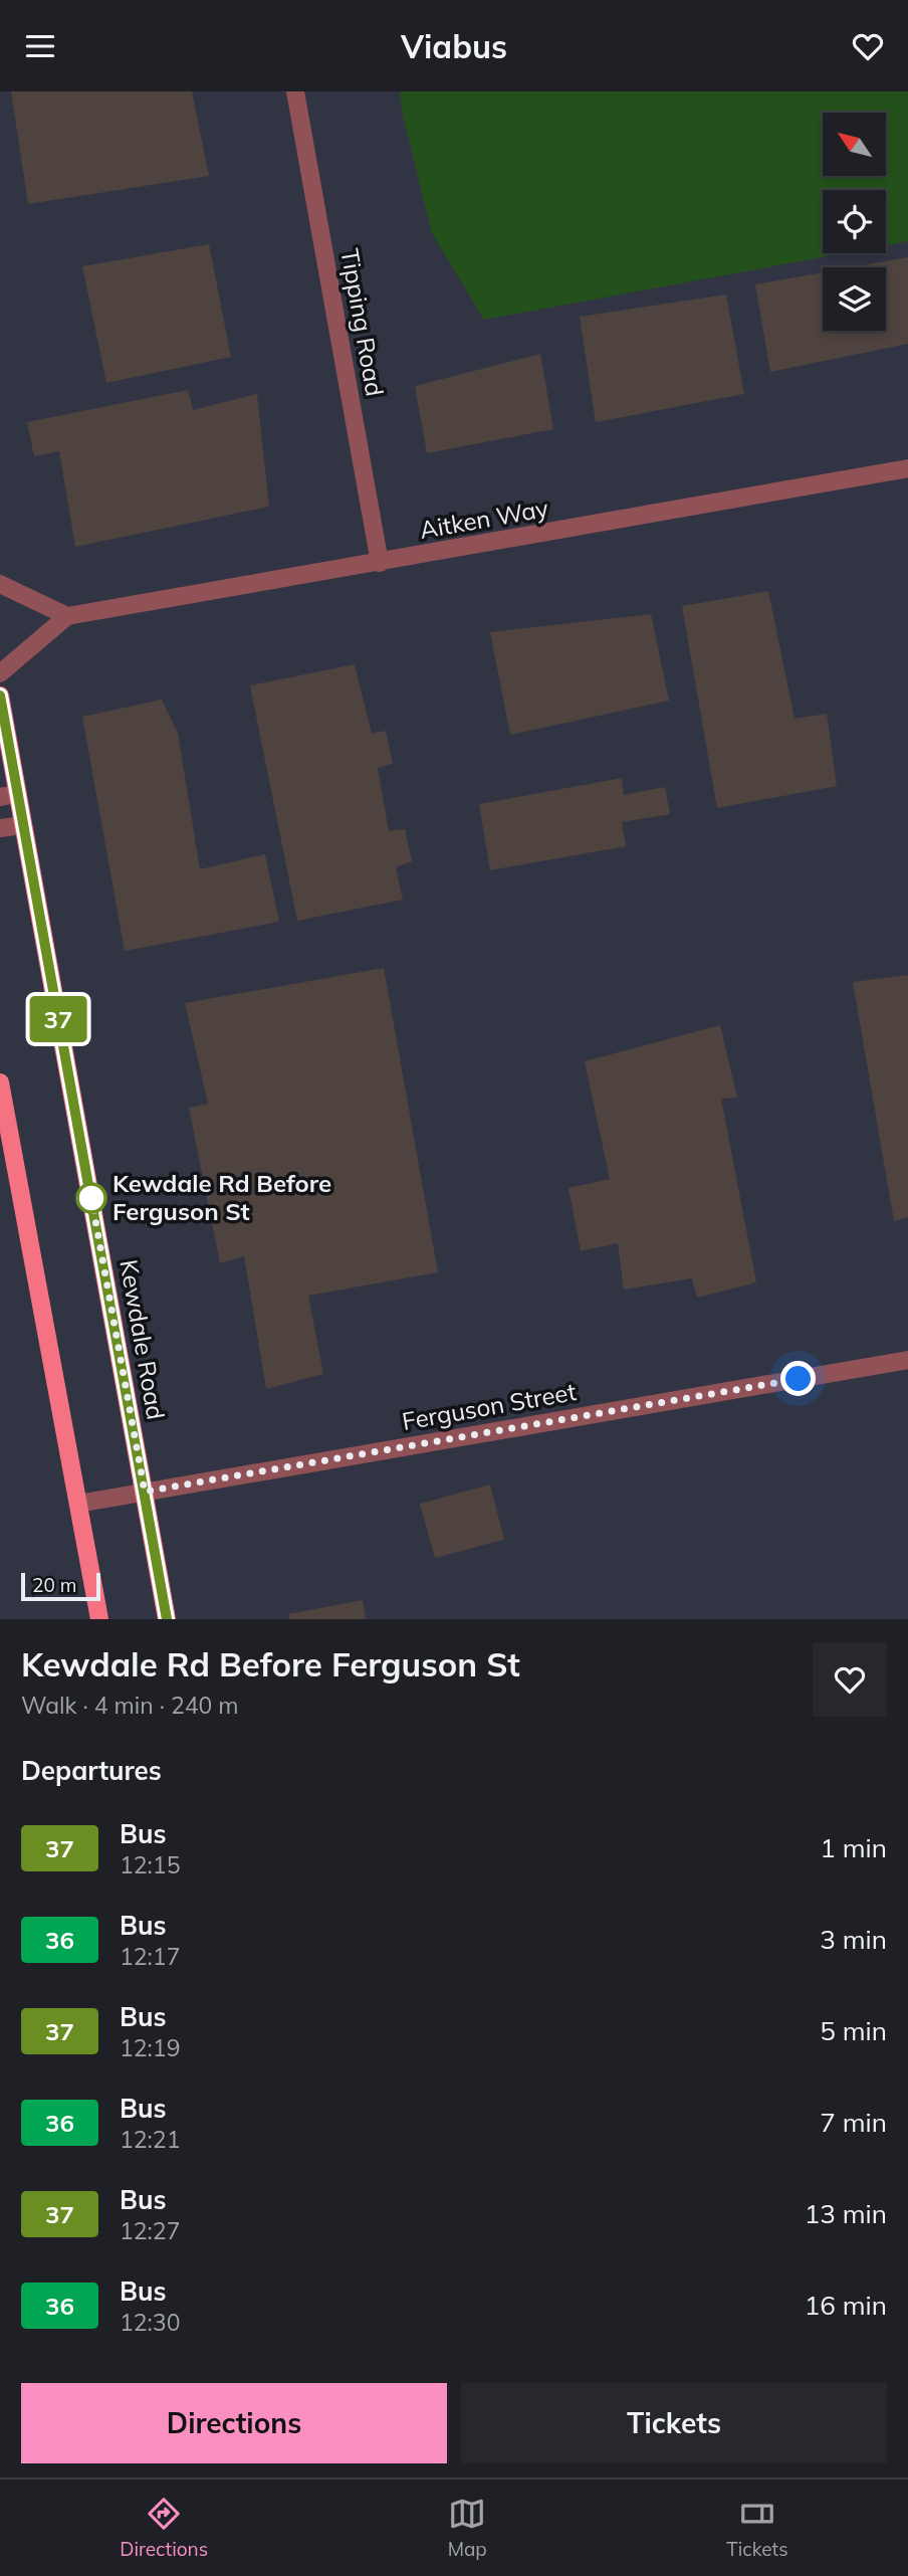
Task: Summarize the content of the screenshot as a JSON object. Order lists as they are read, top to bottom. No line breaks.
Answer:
{"streets":{"main road":["Kewdale Road"],"street":["Tipping Road","Aitken Way","Ferguson Street"]},"crossings":[["Tipping Road","Aitken Way"],["Kewdale Road","Ferguson Street"]],"places":["Kewdale Rd Before Ferguson St"],"lines":["bus line 37"],"scale_bar":"20 m","north":"top left","page":{"header":"Viabus","on_map":"37","scale":"20 m","heading":[["Kewdale Rd Before Ferguson St","Walk · 4 min · 240 m"],"Departures"],"list":[{"mark":"37","name":"Bus","note":"12:15","value":"1 min"},{"mark":"36","name":"Bus","note":"12:17","value":"3 min"},{"mark":"37","name":"Bus","note":"12:19","value":"5 min"},{"mark":"36","name":"Bus","note":"12:21","value":"7 min"},{"mark":"37","name":"Bus","note":"12:27","value":"13 min"},{"mark":"36","name":"Bus","note":"12:30","value":"16 min"}],"buttons":["Directions","Tickets"],"tabs":["Directions","Map","Tickets"]}}
